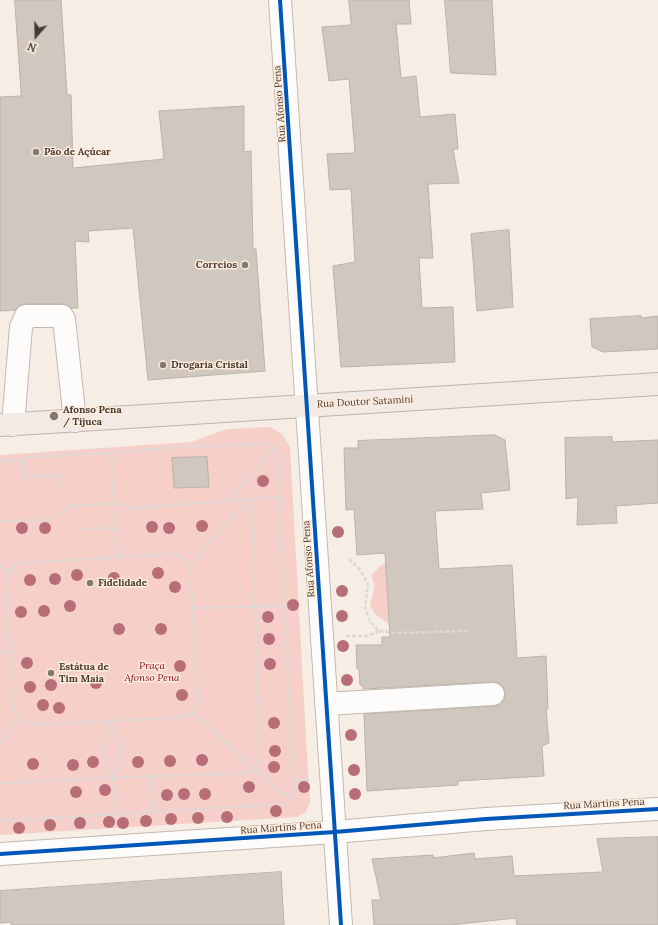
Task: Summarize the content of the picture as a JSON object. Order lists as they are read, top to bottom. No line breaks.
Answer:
{"streets":{"main road":["Rua Doutor Satamini"],"street":["Rua Afonso Pena","Rua Martins Pena"]},"crossings":[["Rua Afonso Pena","Rua Doutor Satamini"],["Rua Afonso Pena","Rua Martins Pena"]],"parks":["Praça Afonso Pena"],"places":["Pão de Açúcar","Correios","Drogaria Cristal","Afonso Pena / Tijuca","Fidelidade","Estátua de Tim Maia"],"north":"bottom"}
